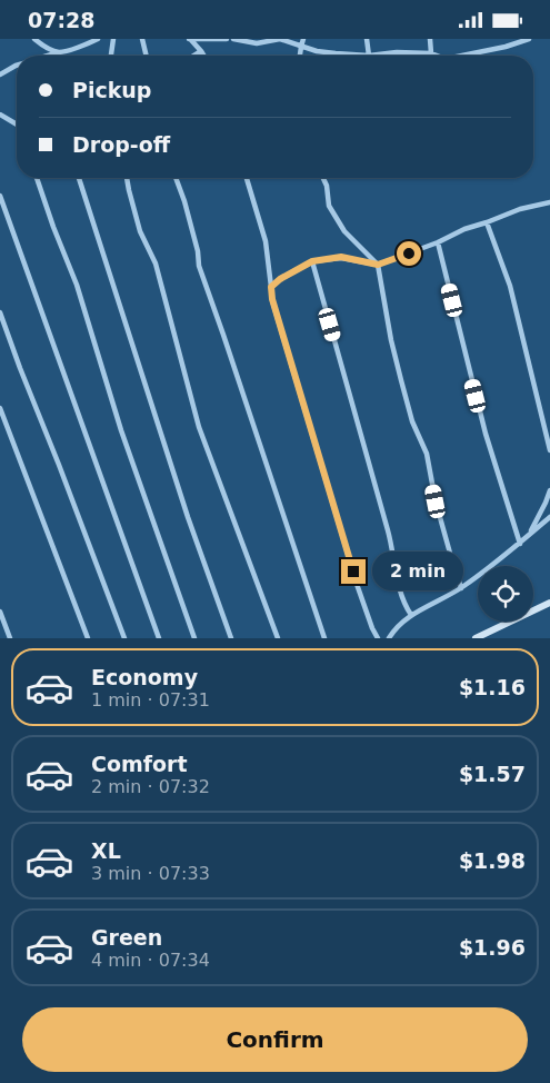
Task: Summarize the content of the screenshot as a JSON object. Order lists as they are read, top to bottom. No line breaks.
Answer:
{"page":{"status":"07:28","banner":["Pickup","Drop-off"],"bubble":"2 min","list":[{"name":"Economy","note":"1 min · 07:31","value":"$1.16"},{"name":"Comfort","note":"2 min · 07:32","value":"$1.57"},{"name":"XL","note":"3 min · 07:33","value":"$1.98"},{"name":"Green","note":"4 min · 07:34","value":"$1.96"}],"buttons":"Confirm"}}
